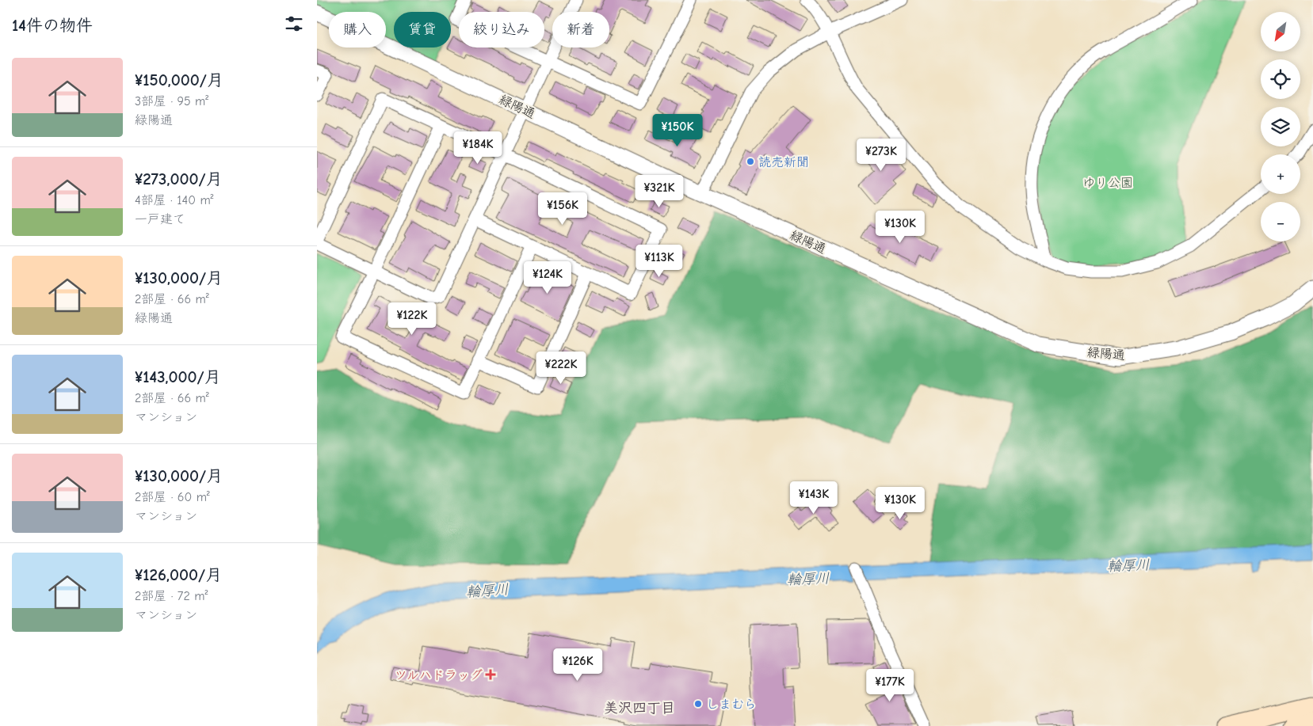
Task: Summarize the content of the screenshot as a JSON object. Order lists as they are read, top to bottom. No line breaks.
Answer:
{"streets":{"street":["緑陽通"]},"districts":["美沢四丁目"],"water":["輪厚川"],"parks":["ゆり公園"],"places":{"other":["読売新聞","しまむら"],"health":["ツルハドラッグ"]},"north":"bottom left","page":{"heading":"14件の物件","map_buttons":["+","−"],"chip":["購入","賃貸","絞り込み","新着"],"list":[{"name":"¥150,000/月","note":"3部屋 · 95 m² · 緑陽通"},{"name":"¥273,000/月","note":"4部屋 · 140 m² · 一戸建て"},{"name":"¥130,000/月","note":"2部屋 · 66 m² · 緑陽通"},{"name":"¥143,000/月","note":"2部屋 · 66 m² · マンション"},{"name":"¥130,000/月","note":"2部屋 · 60 m² · マンション"},{"name":"¥126,000/月","note":"2部屋 · 72 m² · マンション"}],"price":["¥150K","¥184K","¥273K","¥321K","¥156K","¥130K","¥113K","¥124K","¥122K","¥222K","¥143K","¥130K","¥126K","¥177K"]}}
